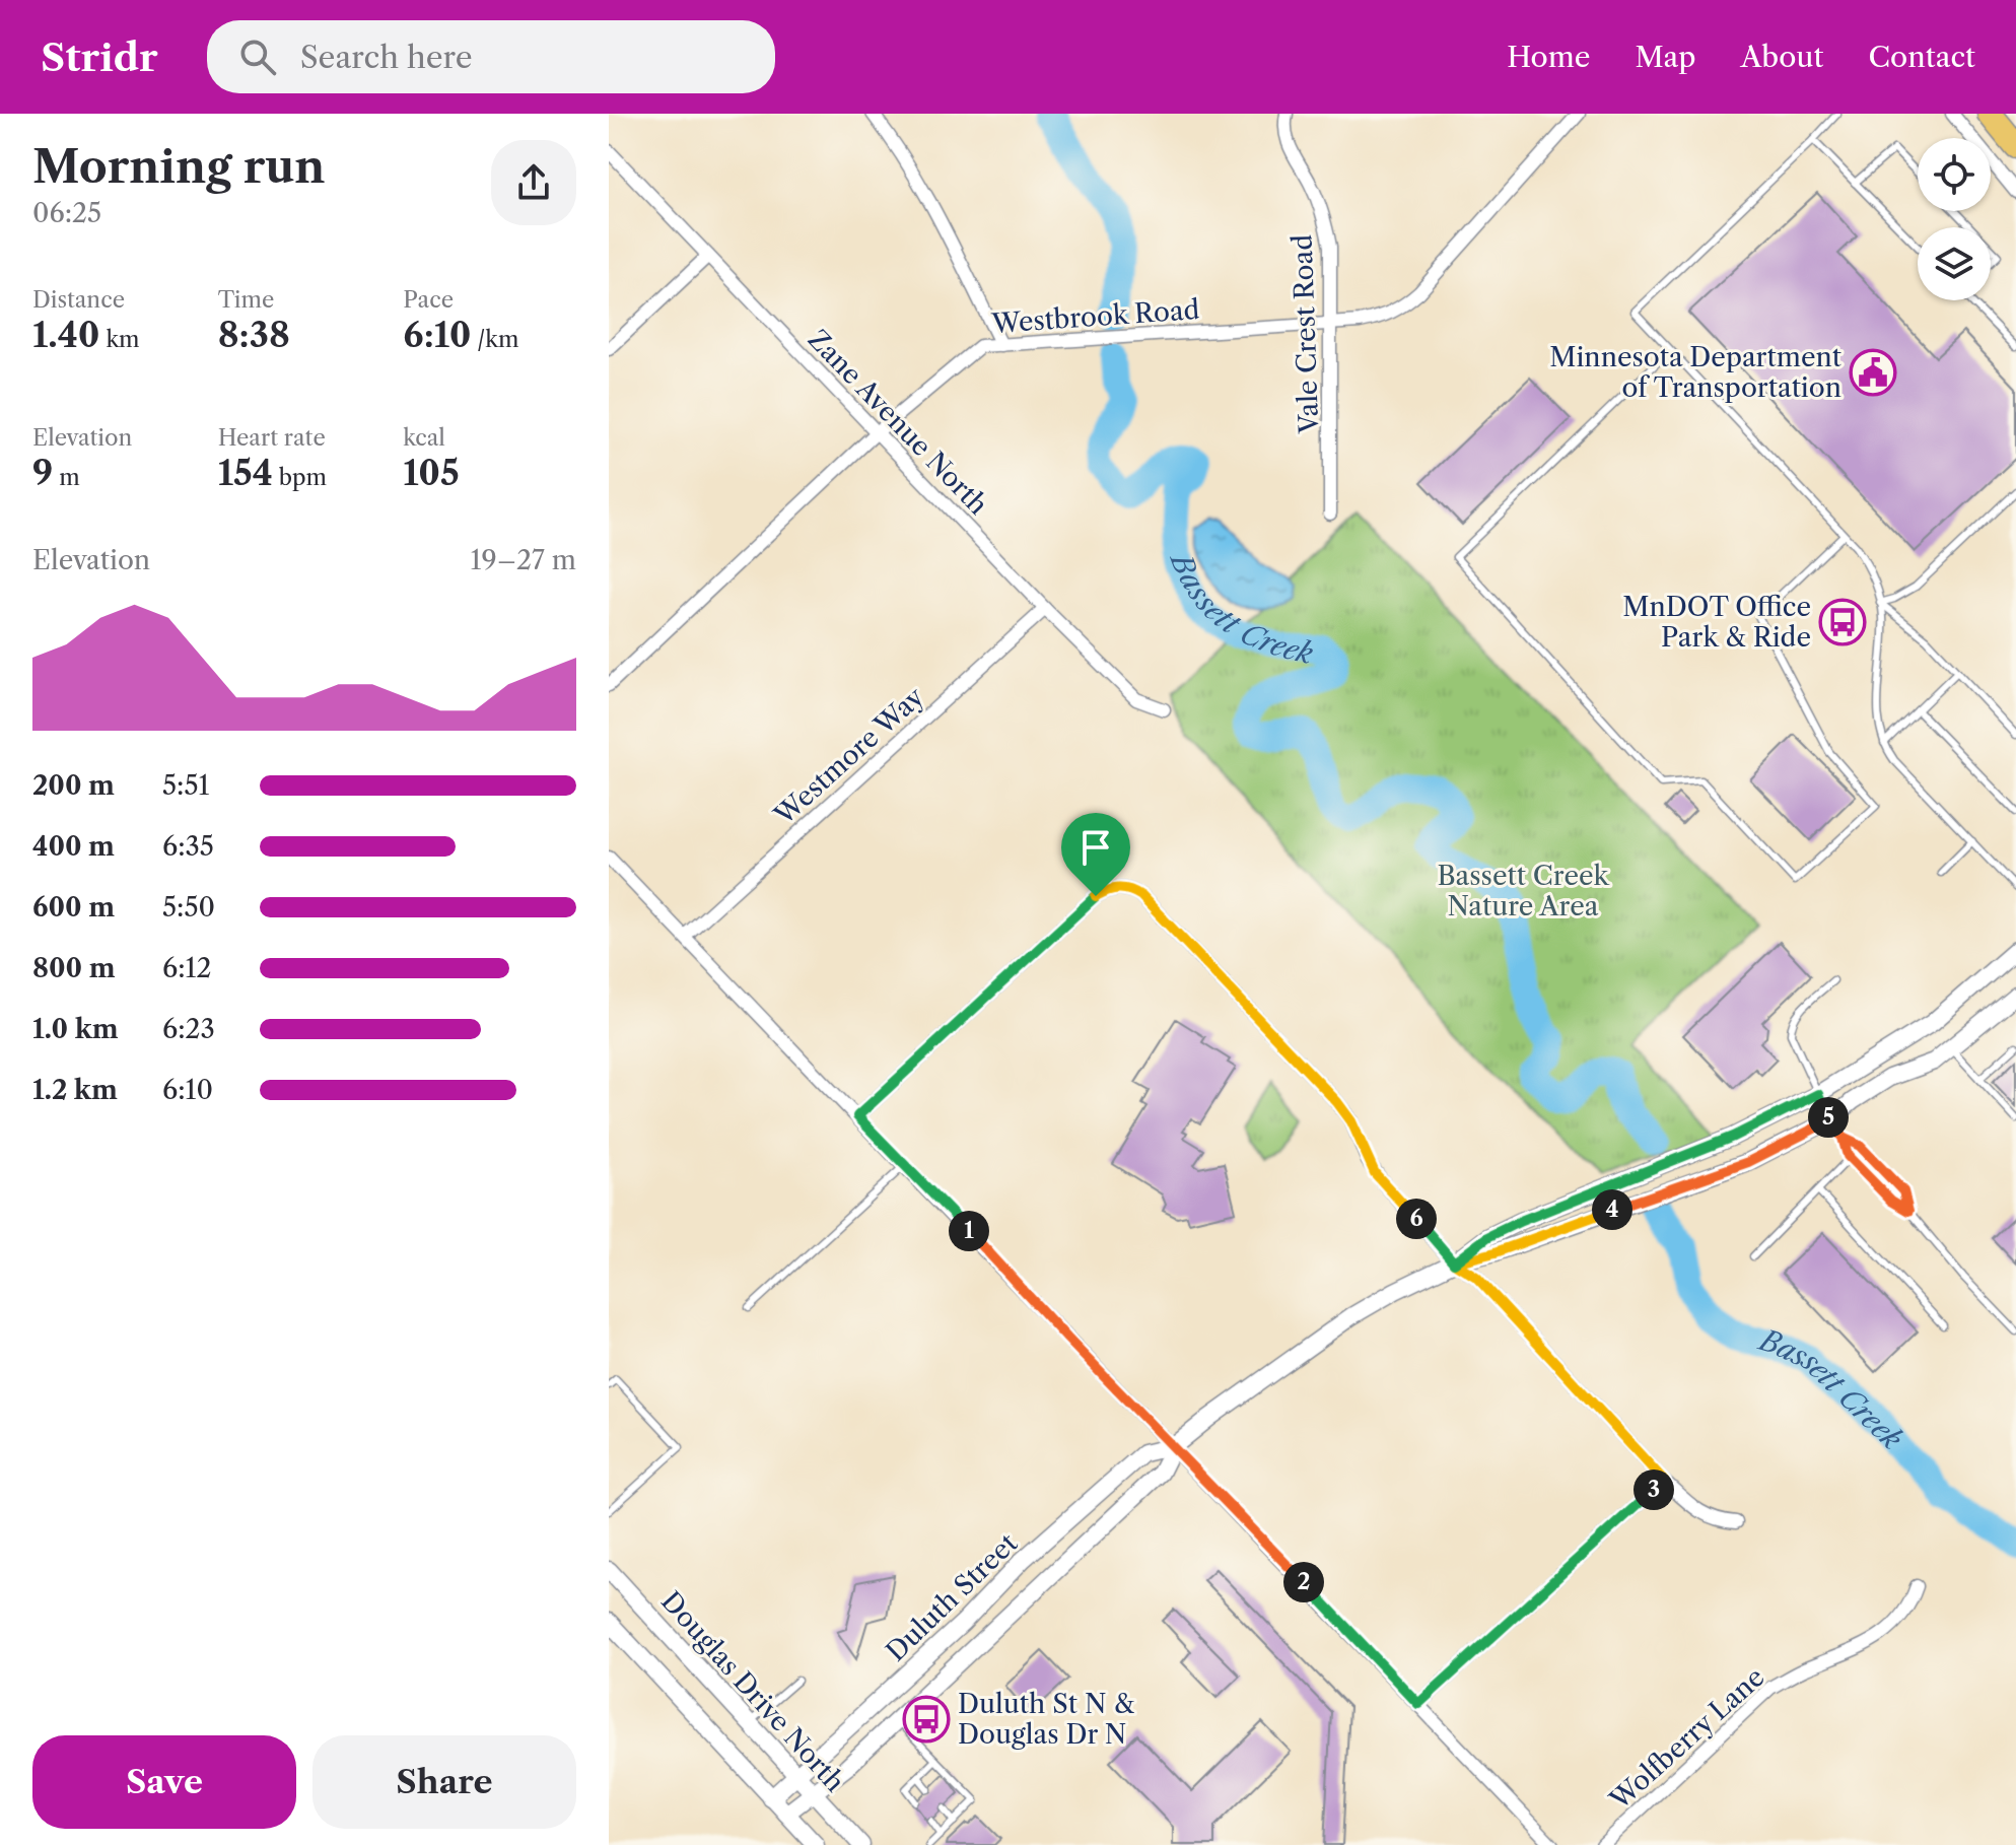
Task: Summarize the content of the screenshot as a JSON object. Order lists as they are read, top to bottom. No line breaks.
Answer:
{"streets":{"street":["Westbrook Road","Vale Crest Road","Zane Avenue North","Westmore Way","Duluth Street","Douglas Drive North","Wolfberry Lane"]},"crossings":[["Westbrook Road","Vale Crest Road"],["Westbrook Road","Zane Avenue North"],["Zane Avenue North","Westmore Way"],["Duluth Street","Douglas Drive North"]],"water":["Bassett Creek"],"parks":["Bassett Creek Nature Area"],"places":{"public building":["Minnesota Department of Transportation"],"bus stop":["MnDOT Office Park & Ride","Duluth St N & Douglas Dr N"]},"page":{"header":"Stridr","search":"Search here","nav":["Home","Map","About","Contact"],"heading":["Morning run","06:25"],"stats":[["Distance","1.40 km"],["Time","8:38"],["Pace","6:10 /km"],["Elevation","9 m"],["Heart rate","154 bpm"],["kcal","105"]],"chart":["Elevation","19–27 m"],"list":[{"name":"200 m","note":"5:51"},{"name":"400 m","note":"6:35"},{"name":"600 m","note":"5:50"},{"name":"800 m","note":"6:12"},{"name":"1.0 km","note":"6:23"},{"name":"1.2 km","note":"6:10"}],"pins":["5","4","6","1","3","2"],"buttons":["Save","Share"]}}
